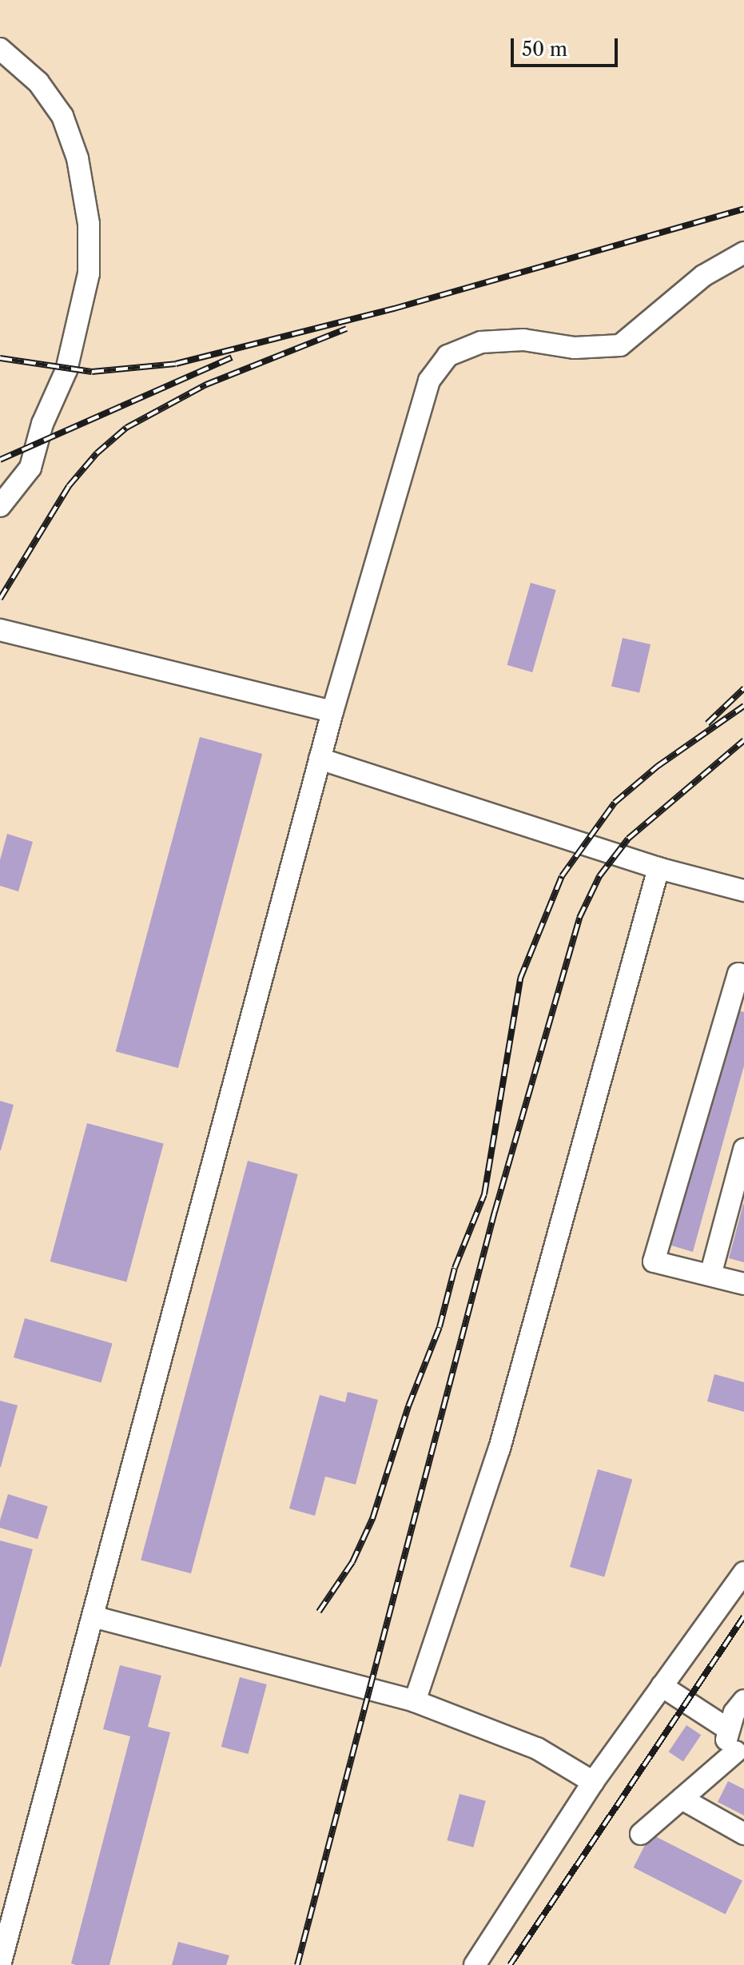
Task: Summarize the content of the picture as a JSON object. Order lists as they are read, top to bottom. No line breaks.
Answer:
{"scale_bar":"50 m"}
